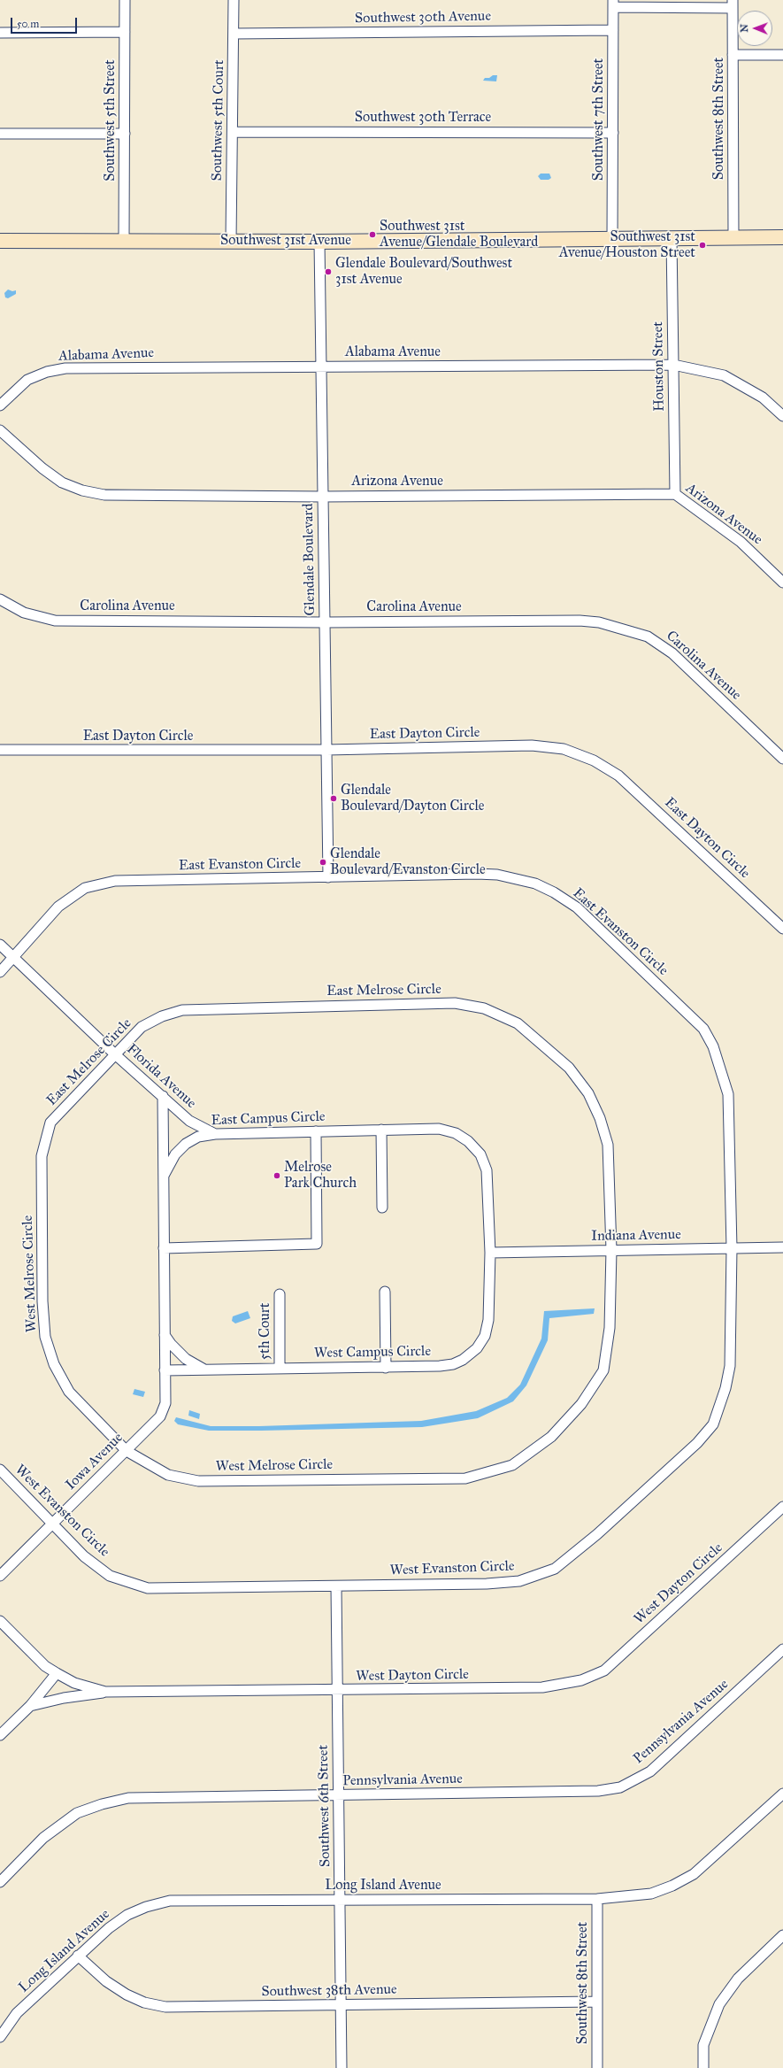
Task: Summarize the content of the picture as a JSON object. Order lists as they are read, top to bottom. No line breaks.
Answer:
{"streets":{"main road":["Southwest 31st Avenue"],"street":["Southwest 30th Avenue","Southwest 30th Terrace","Southwest 8th Street","Southwest 7th Street","Southwest 5th Street","Southwest 5th Court","Alabama Avenue","Houston Street","Arizona Avenue","Glendale Boulevard","Carolina Avenue","East Dayton Circle","East Evanston Circle","East Melrose Circle","Florida Avenue","East Campus Circle","Indiana Avenue","West Melrose Circle","5th Court","West Campus Circle","Iowa Avenue","West Evanston Circle","West Dayton Circle","Pennsylvania Avenue","Southwest 6th Street","Long Island Avenue","Southwest 38th Avenue"]},"crossings":[["Southwest 30th Avenue","Southwest 7th Street"],["Southwest 30th Avenue","Southwest 5th Court"],["Southwest 30th Terrace","Southwest 7th Street"],["Southwest 30th Terrace","Southwest 5th Court"],["Southwest 8th Street","Southwest 31st Avenue"],["Southwest 8th Street","Long Island Avenue"],["Southwest 8th Street","Southwest 38th Avenue"],["Southwest 7th Street","Southwest 31st Avenue"],["Southwest 5th Street","Southwest 31st Avenue"],["Southwest 5th Court","Southwest 31st Avenue"],["Southwest 31st Avenue","Houston Street"],["Southwest 31st Avenue","Glendale Boulevard"],["Alabama Avenue","Houston Street"],["Alabama Avenue","Glendale Boulevard"],["Houston Street","Arizona Avenue"],["Arizona Avenue","Glendale Boulevard"],["Glendale Boulevard","Carolina Avenue"],["Glendale Boulevard","East Dayton Circle"],["Glendale Boulevard","East Evanston Circle"],["East Evanston Circle","Florida Avenue"],["East Evanston Circle","Indiana Avenue"],["East Evanston Circle","West Evanston Circle"],["East Melrose Circle","Florida Avenue"],["East Melrose Circle","Indiana Avenue"],["East Melrose Circle","West Melrose Circle"],["Florida Avenue","East Campus Circle"],["East Campus Circle","Indiana Avenue"],["East Campus Circle","West Campus Circle"],["Indiana Avenue","West Melrose Circle"],["Indiana Avenue","West Campus Circle"],["Indiana Avenue","West Evanston Circle"],["West Melrose Circle","Iowa Avenue"],["5th Court","West Campus Circle"],["West Campus Circle","Iowa Avenue"],["Iowa Avenue","West Evanston Circle"],["West Evanston Circle","Southwest 6th Street"],["West Dayton Circle","Southwest 6th Street"],["Pennsylvania Avenue","Southwest 6th Street"],["Southwest 6th Street","Long Island Avenue"],["Southwest 6th Street","Southwest 38th Avenue"],["Long Island Avenue","Southwest 38th Avenue"]],"places":["Southwest 31st Avenue/Glendale Boulevard","Southwest 31st Avenue/Houston Street","Glendale Boulevard/Southwest 31st Avenue","Glendale Boulevard/Dayton Circle","Glendale Boulevard/Evanston Circle","Melrose Park Church"],"scale_bar":"50 m","north":"left"}
